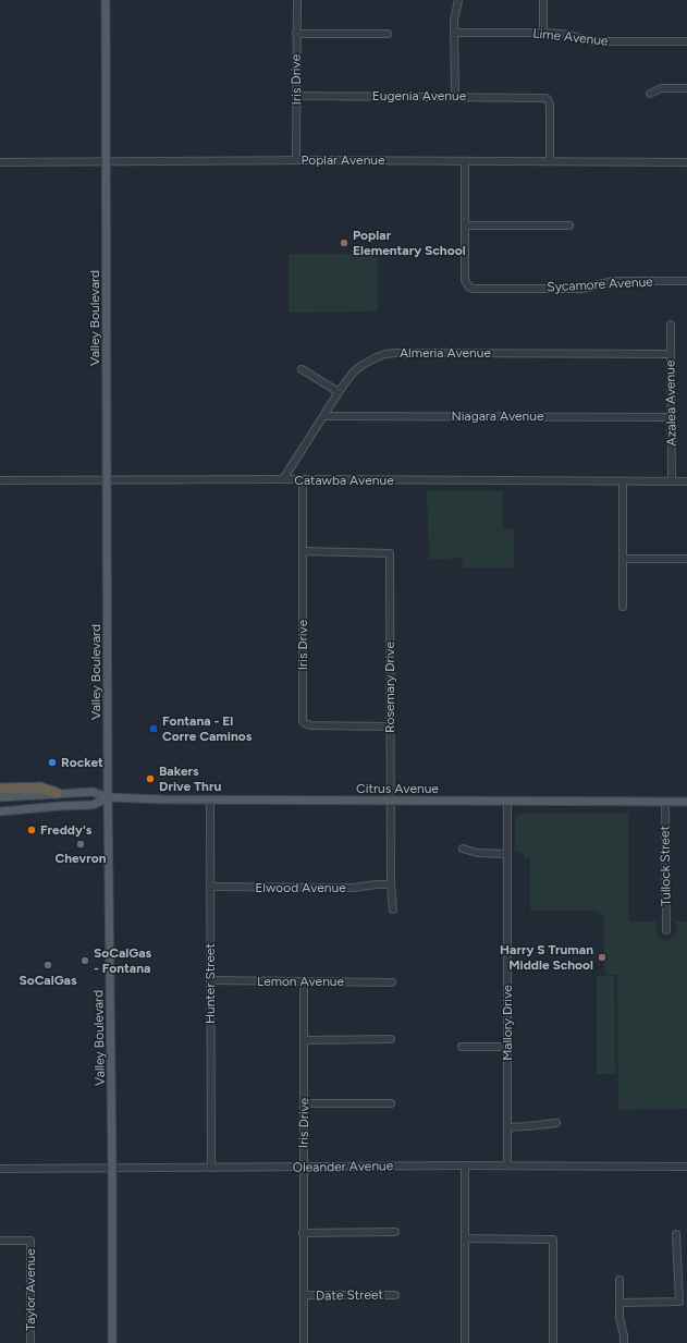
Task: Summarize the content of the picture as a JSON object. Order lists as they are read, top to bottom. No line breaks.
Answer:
{"streets":{"main road":["Valley Boulevard","Citrus Avenue"],"street":["Lime Avenue","Iris Drive","Eugenia Avenue","Poplar Avenue","Sycamore Avenue","Almeria Avenue","Azalea Avenue","Niagara Avenue","Catawba Avenue","Rosemary Drive","Tullock Street","Elwood Avenue","Lemon Avenue","Hunter Street","Mallory Drive","Oleander Avenue","Taylor Avenue","Date Street"]},"crossings":[["Iris Drive","Eugenia Avenue"],["Iris Drive","Poplar Avenue"],["Iris Drive","Catawba Avenue"],["Iris Drive","Rosemary Drive"],["Iris Drive","Lemon Avenue"],["Iris Drive","Oleander Avenue"],["Iris Drive","Date Street"],["Eugenia Avenue","Poplar Avenue"],["Poplar Avenue","Valley Boulevard"],["Valley Boulevard","Catawba Avenue"],["Valley Boulevard","Citrus Avenue"],["Valley Boulevard","Oleander Avenue"],["Almeria Avenue","Azalea Avenue"],["Almeria Avenue","Niagara Avenue"],["Almeria Avenue","Catawba Avenue"],["Azalea Avenue","Niagara Avenue"],["Azalea Avenue","Catawba Avenue"],["Rosemary Drive","Citrus Avenue"],["Rosemary Drive","Elwood Avenue"],["Citrus Avenue","Tullock Street"],["Citrus Avenue","Hunter Street"],["Citrus Avenue","Mallory Drive"],["Elwood Avenue","Hunter Street"],["Lemon Avenue","Hunter Street"],["Hunter Street","Oleander Avenue"],["Mallory Drive","Oleander Avenue"]],"places":{"other":["Poplar Elementary School","Rocket","Bakers Drive Thru","Freddy's","Chevron","Harry S Truman Middle School","SoCalGas - Fontana","SoCalGas"],"transit":["Fontana - El Corre Caminos"]}}
